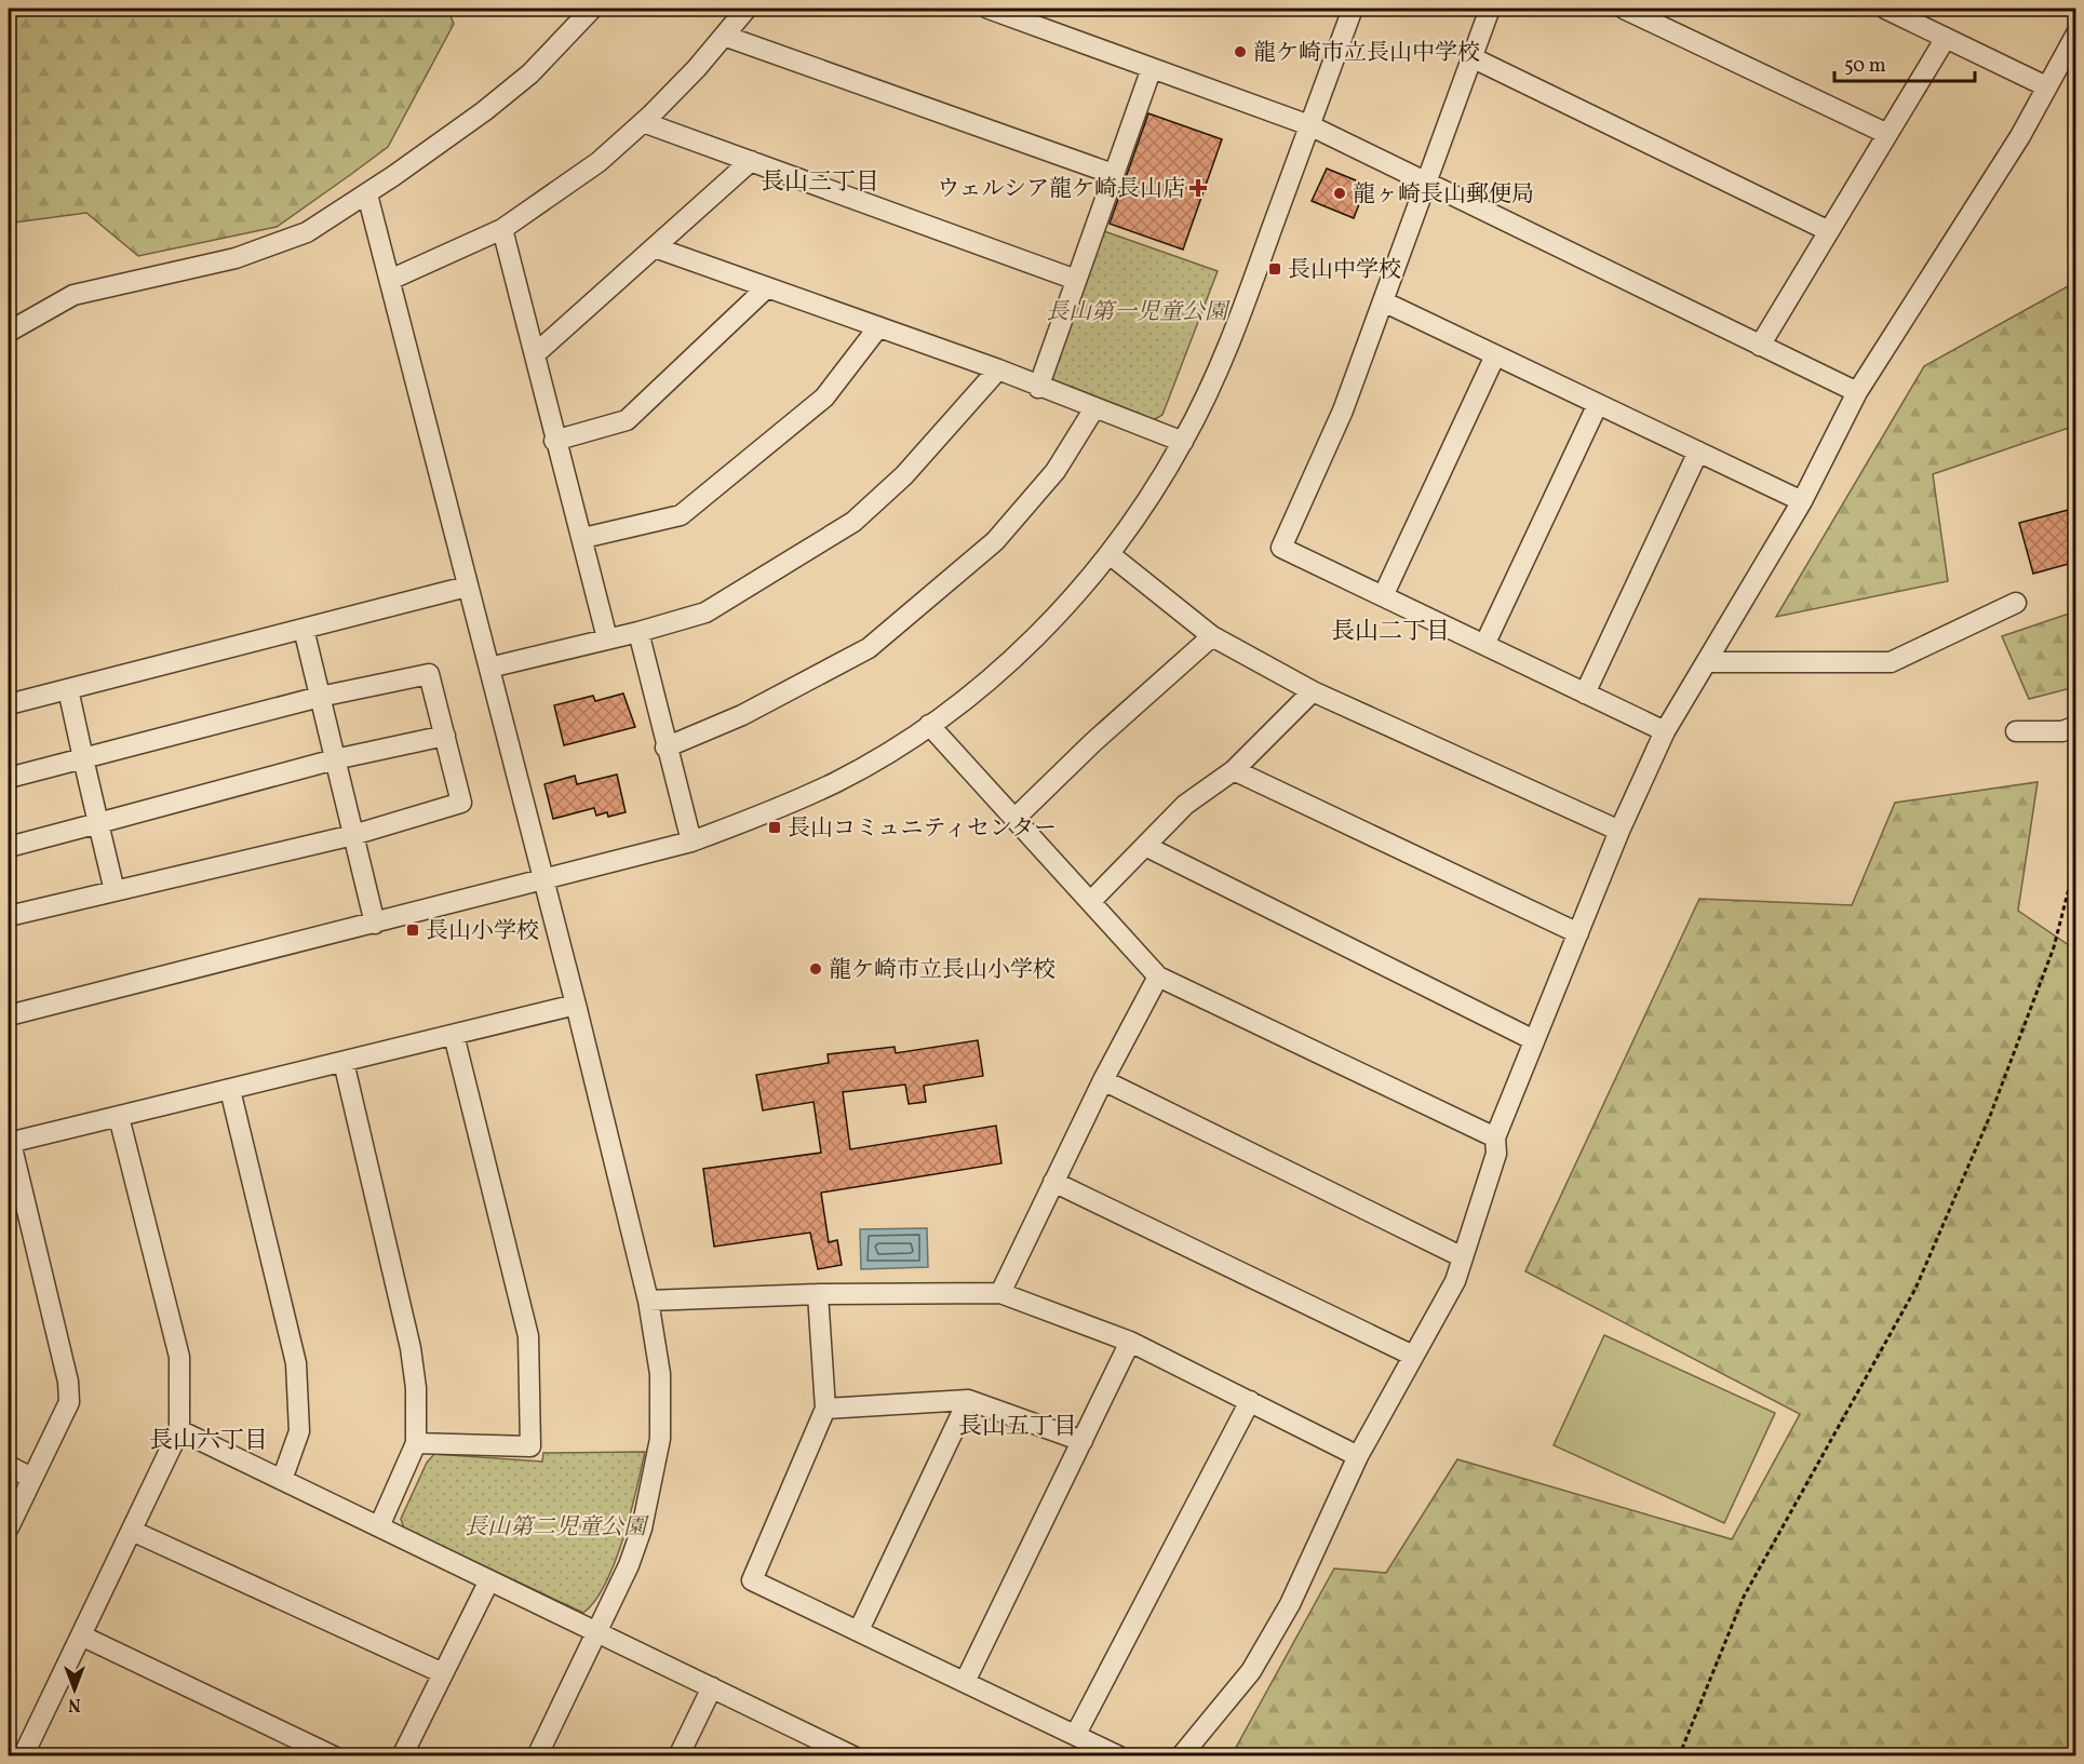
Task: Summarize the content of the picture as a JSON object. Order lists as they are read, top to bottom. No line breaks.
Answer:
{"districts":["長山三丁目","長山二丁目","長山五丁目","長山六丁目"],"parks":["長山第一児童公園","長山第二児童公園"],"places":{"other":["龍ケ崎市立長山中学校","龍ヶ崎長山郵便局","龍ケ崎市立長山小学校"],"health":["ウェルシア龍ケ崎長山店"],"transit":["長山中学校","長山コミュニティセンター","長山小学校"]},"scale_bar":"50 m","north":"bottom"}
